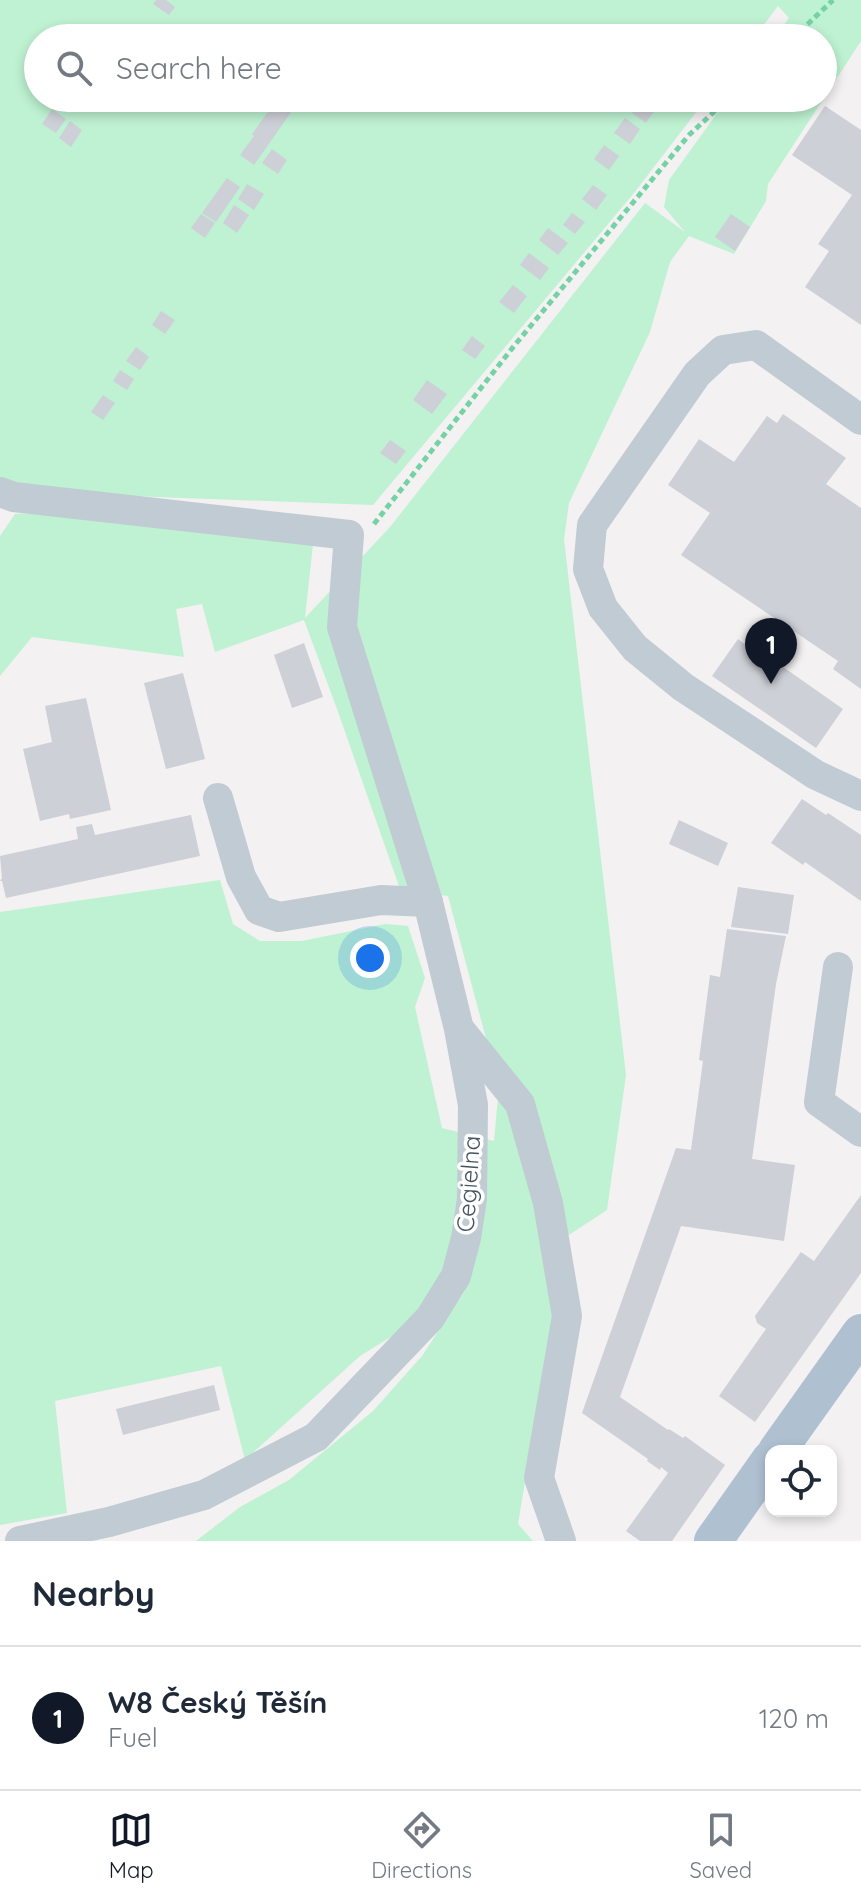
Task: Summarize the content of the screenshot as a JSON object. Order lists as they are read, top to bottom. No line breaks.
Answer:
{"streets":{"street":["Cegielna"]},"page":{"search":"Search here","pins":"1","heading":"Nearby","list":[{"mark":"1","name":"W8 Český Těšín","note":"Fuel","value":"120 m"}],"nav":["Map","Directions","Saved"]}}
